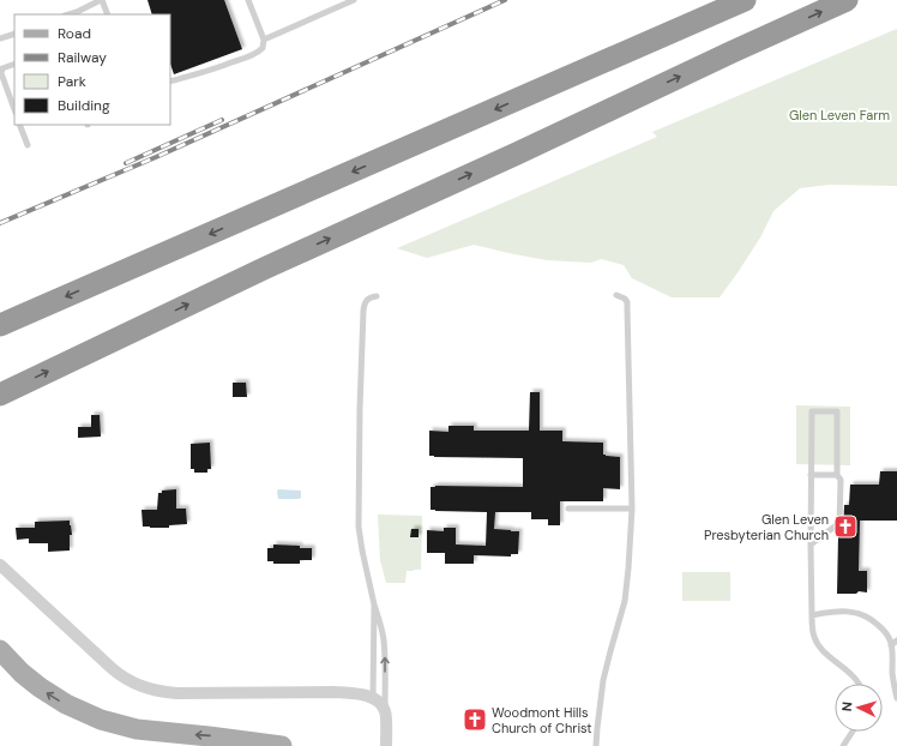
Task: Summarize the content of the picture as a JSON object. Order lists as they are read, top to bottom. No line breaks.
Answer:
{"parks":["Glen Leven Farm"],"places":{"church":["Glen Leven Presbyterian Church","Woodmont Hills Church of Christ"]},"legend":["Road","Railway","Park","Building"],"north":"left"}
